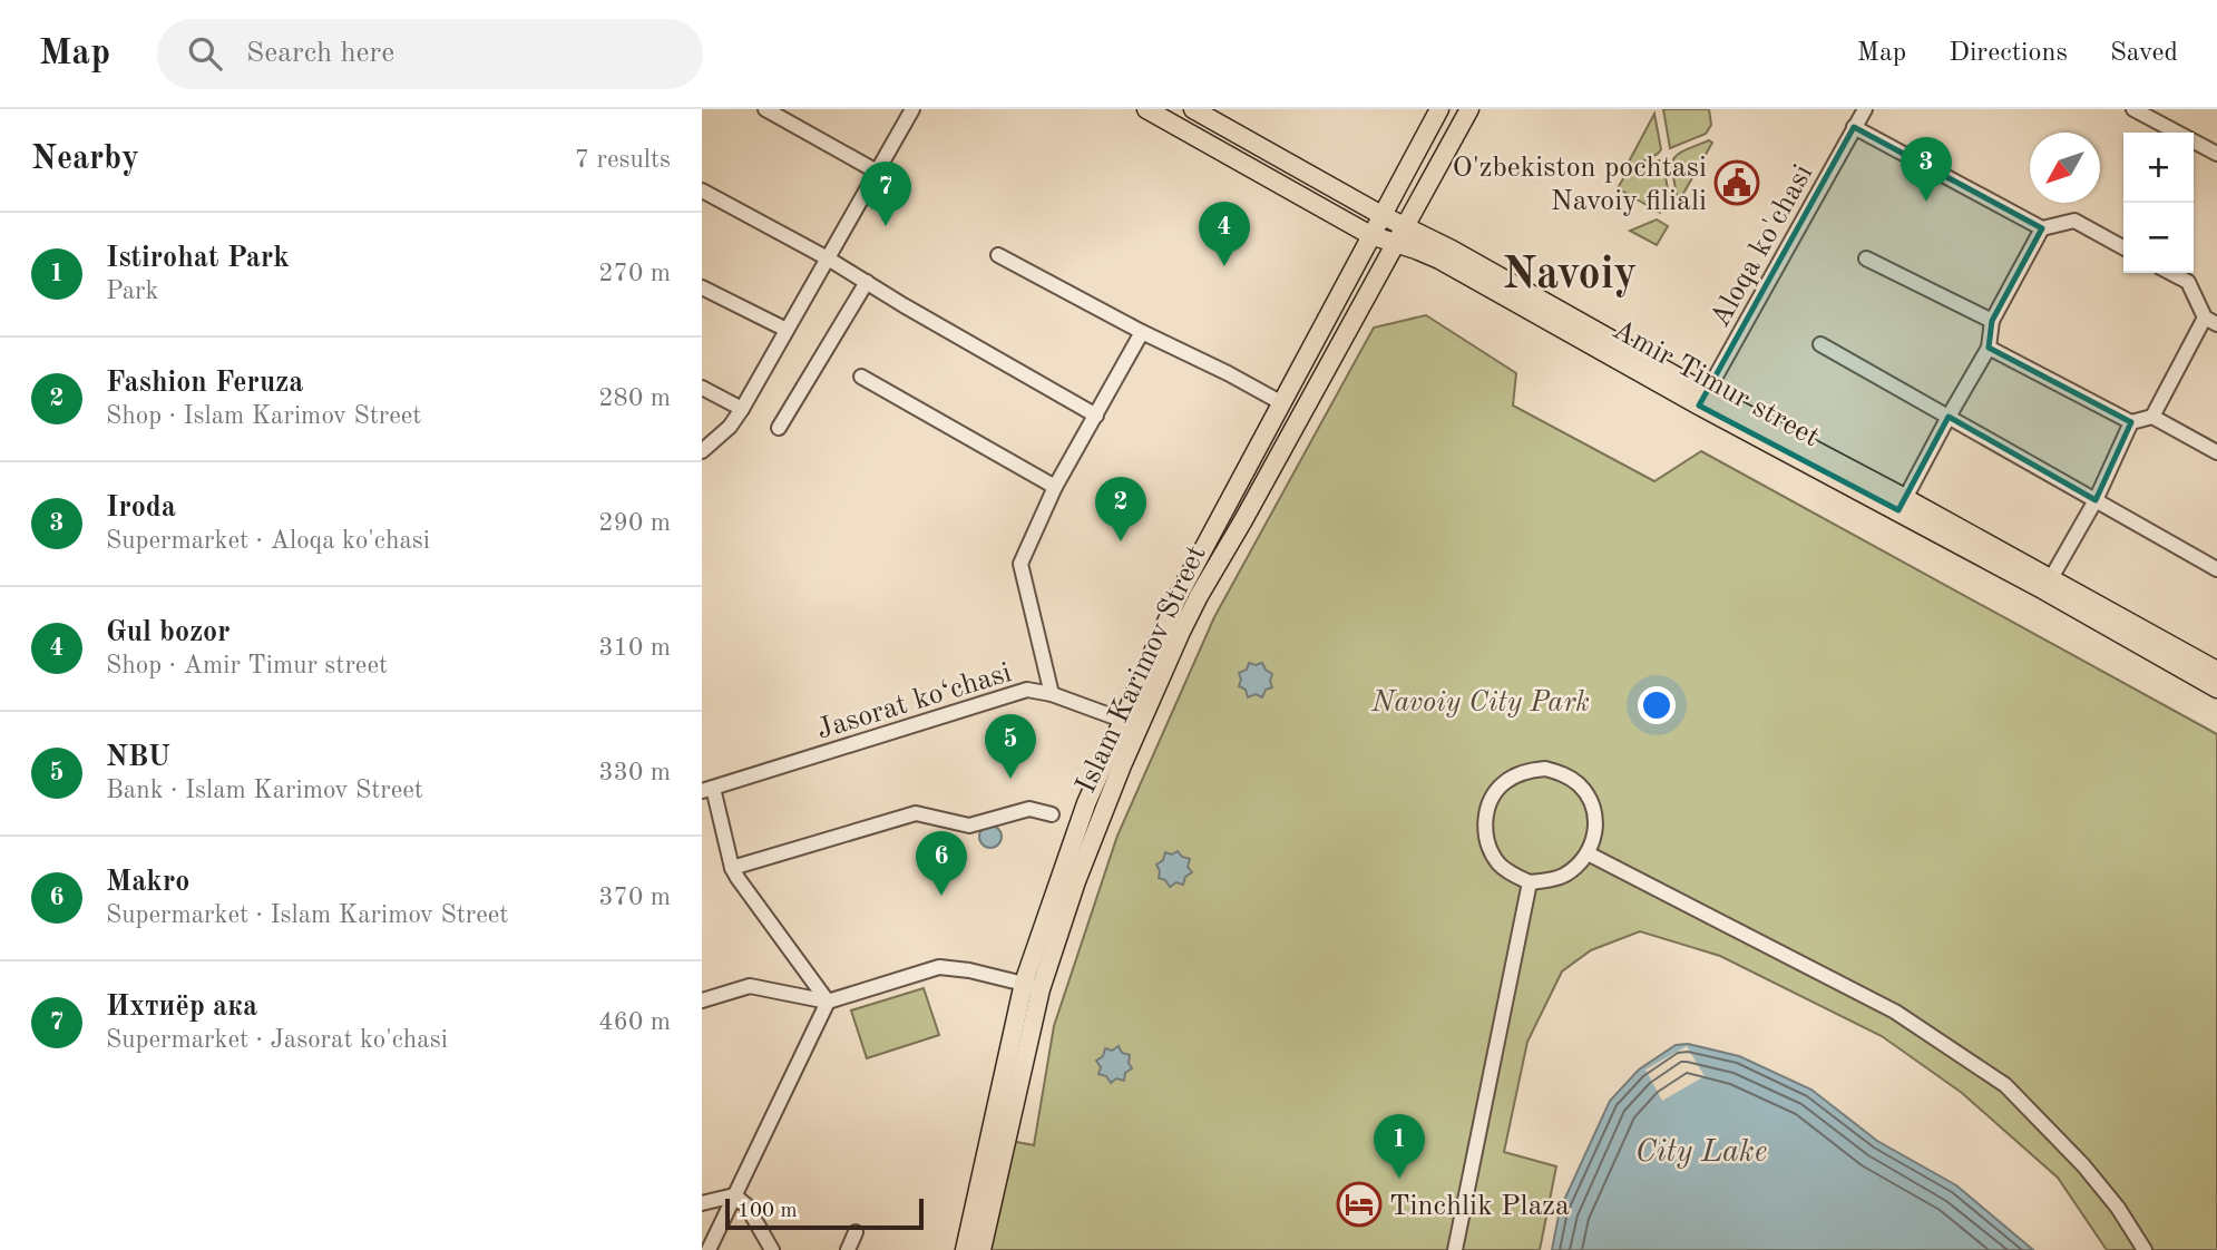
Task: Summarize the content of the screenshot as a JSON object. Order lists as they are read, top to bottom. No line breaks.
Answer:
{"streets":{"main road":["Amir Timur street","Islam Karimov Street"],"street":["Aloqa ko'chasi","Jasorat ko‘chasi"]},"crossings":[["Aloqa ko'chasi","Amir Timur street"],["Amir Timur street","Islam Karimov Street"],["Islam Karimov Street","Jasorat ko‘chasi"]],"districts":["Navoiy"],"water":["City Lake"],"parks":["Navoiy City Park"],"places":{"public building":["O'zbekiston pochtasi Navoiy filiali"],"hotel":["Tinchlik Plaza"]},"scale_bar":"100 m","north":"bottom left","page":{"header":"Map","search":"Search here","nav":["Map","Directions","Saved"],"heading":["Nearby","7 results"],"map_buttons":["+","−"],"pins":["3","7","4","2","5","6","1"],"list":[{"mark":"1","name":"Istirohat Park","note":"Park","value":"270 m"},{"mark":"2","name":"Fashion Feruza","note":"Shop · Islam Karimov Street","value":"280 m"},{"mark":"3","name":"Iroda","note":"Supermarket · Aloqa ko'chasi","value":"290 m"},{"mark":"4","name":"Gul bozor","note":"Shop · Amir Timur street","value":"310 m"},{"mark":"5","name":"NBU","note":"Bank · Islam Karimov Street","value":"330 m"},{"mark":"6","name":"Makro","note":"Supermarket · Islam Karimov Street","value":"370 m"},{"mark":"7","name":"Ихтиёр ака","note":"Supermarket · Jasorat ko'chasi","value":"460 m"}],"scale":"100 m"}}
